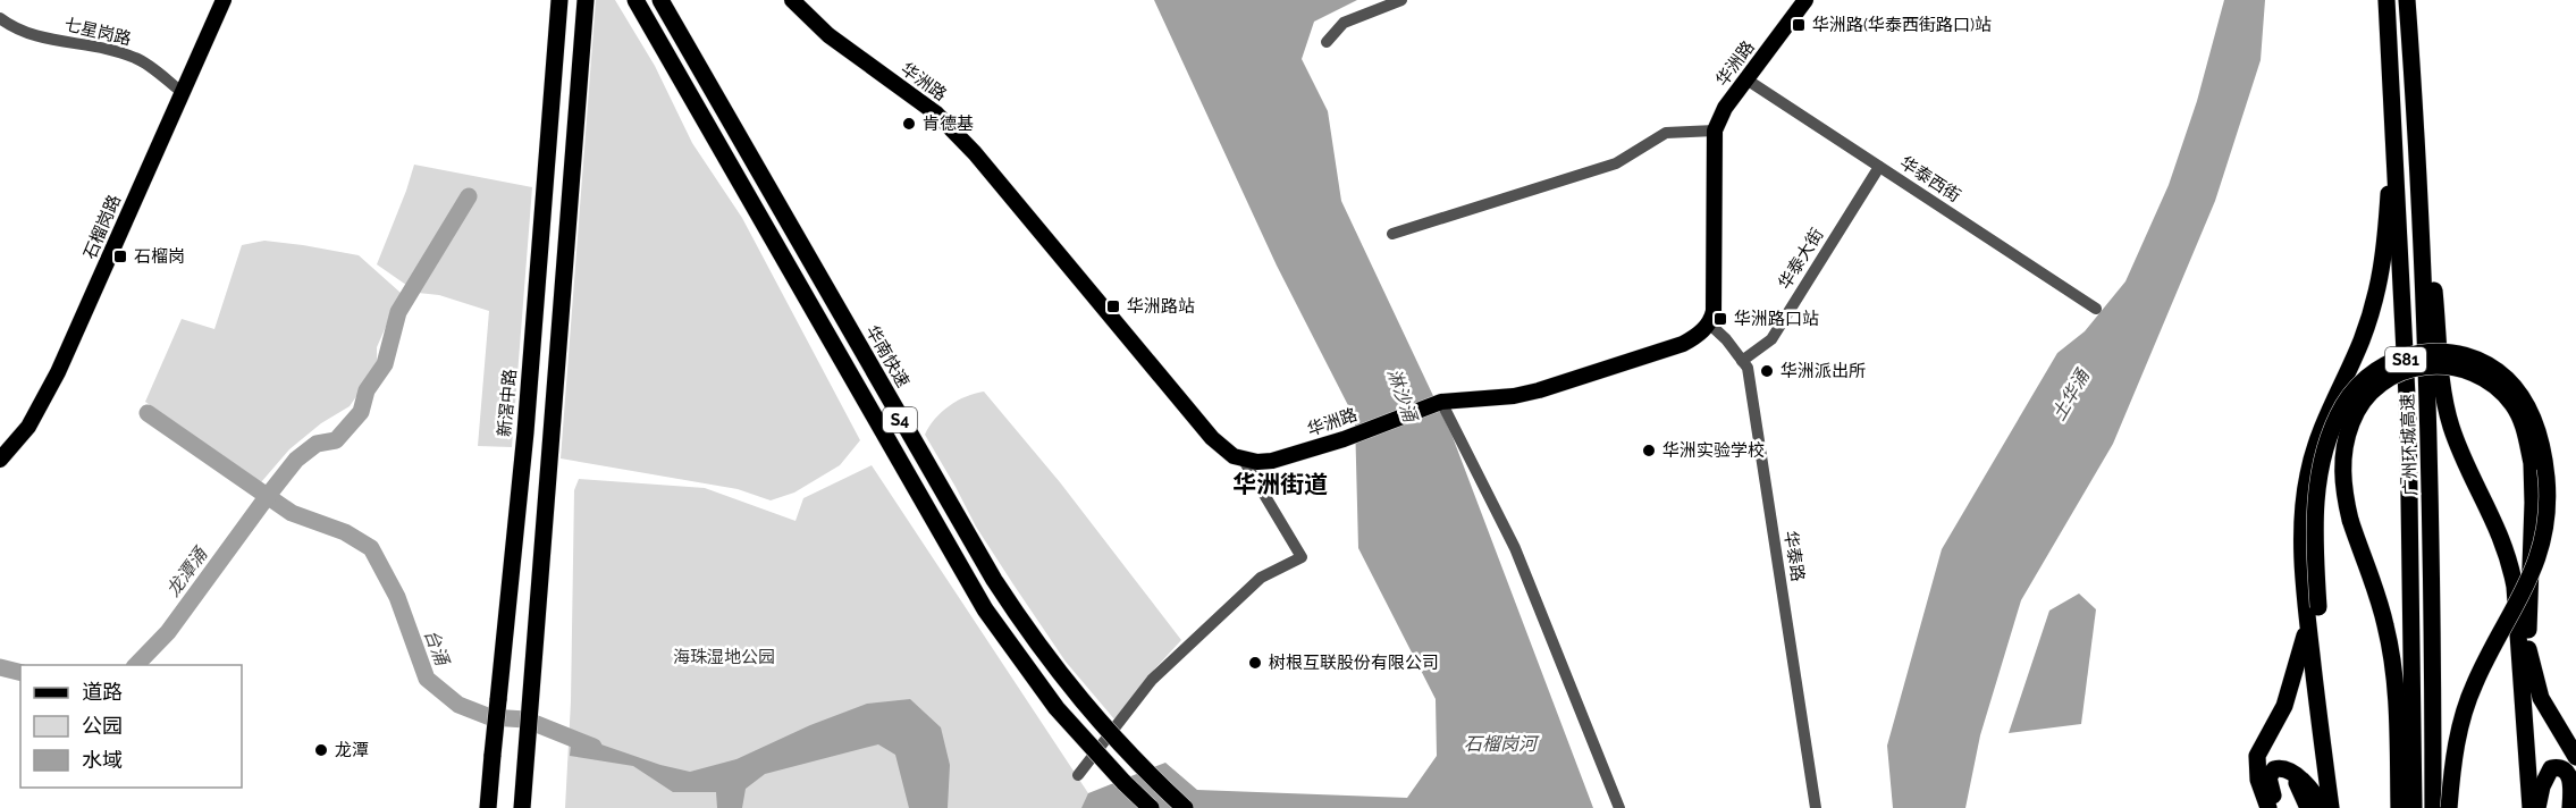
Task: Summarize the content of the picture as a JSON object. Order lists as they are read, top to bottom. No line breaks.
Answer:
{"streets":{"highway":["华南快速","S81","新滘中路","S4","广州环城高速"],"main road":["华洲路","石榴岗路"],"street":["七星岗路","华泰西街","华泰大街","华泰路"]},"crossings":[["七星岗路","石榴岗路"],["华洲路","华泰西街"],["华洲路","华泰路"],["华泰西街","华泰大街"],["华泰大街","华泰路"]],"districts":["华洲街道"],"water":["淋沙涌","土华涌","龙潭涌","台涌","石榴岗河"],"parks":["海珠湿地公园"],"places":{"transit":["华洲路(华泰西街路口)站","石榴岗","华洲路站","华洲路口站"],"other":["肯德基","华洲派出所","华洲实验学校","树根互联股份有限公司","龙潭"]},"legend":["道路","公园","水域"]}
